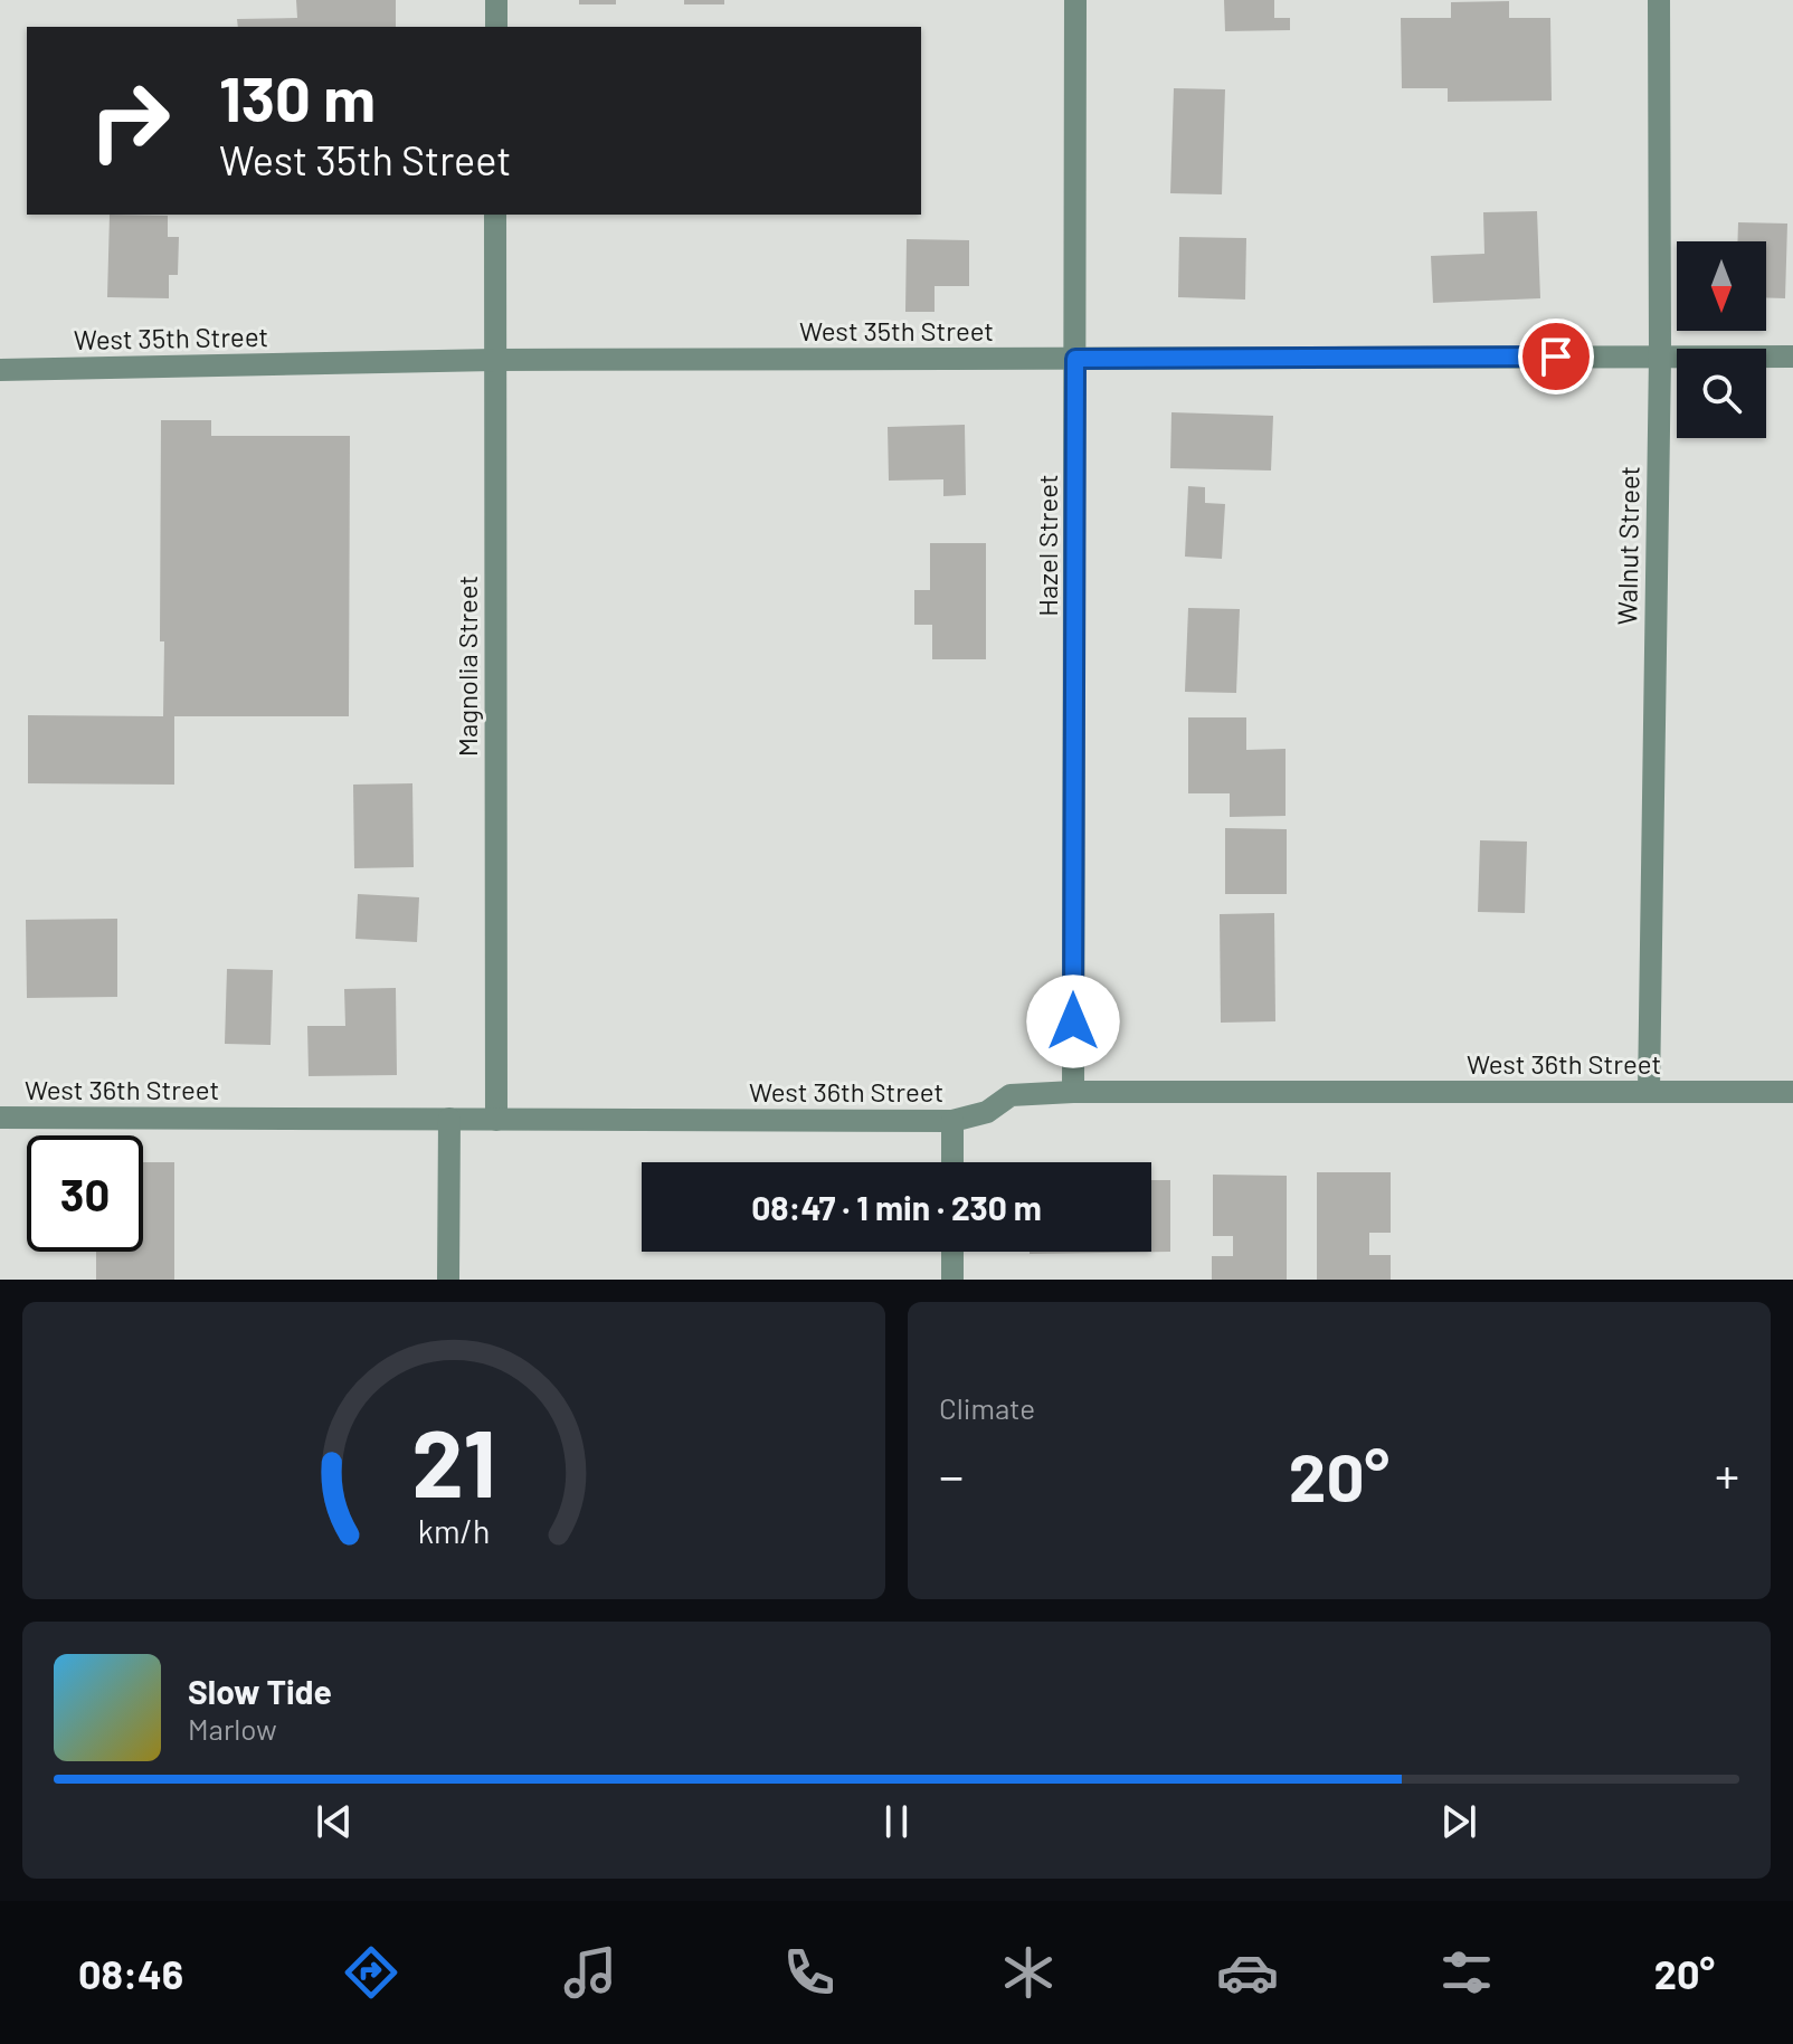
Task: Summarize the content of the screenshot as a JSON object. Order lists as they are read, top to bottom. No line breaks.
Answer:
{"streets":{"street":["West 35th Street","Hazel Street","Walnut Street","Magnolia Street","West 36th Street"]},"crossings":[["West 35th Street","Hazel Street"],["West 35th Street","Walnut Street"],["West 35th Street","Magnolia Street"],["Hazel Street","West 36th Street"],["Walnut Street","West 36th Street"],["Magnolia Street","West 36th Street"]],"north":"bottom","page":{"turn":["130 m","West 35th Street"],"limit":"30","trip":"08:47 · 1 min · 230 m","tile":"Climate","heat":["−","20°","+"],"song":["Slow Tide","Marlow"],"tabs":["08:46","20°"],"gauge":["21","km/h"]}}
